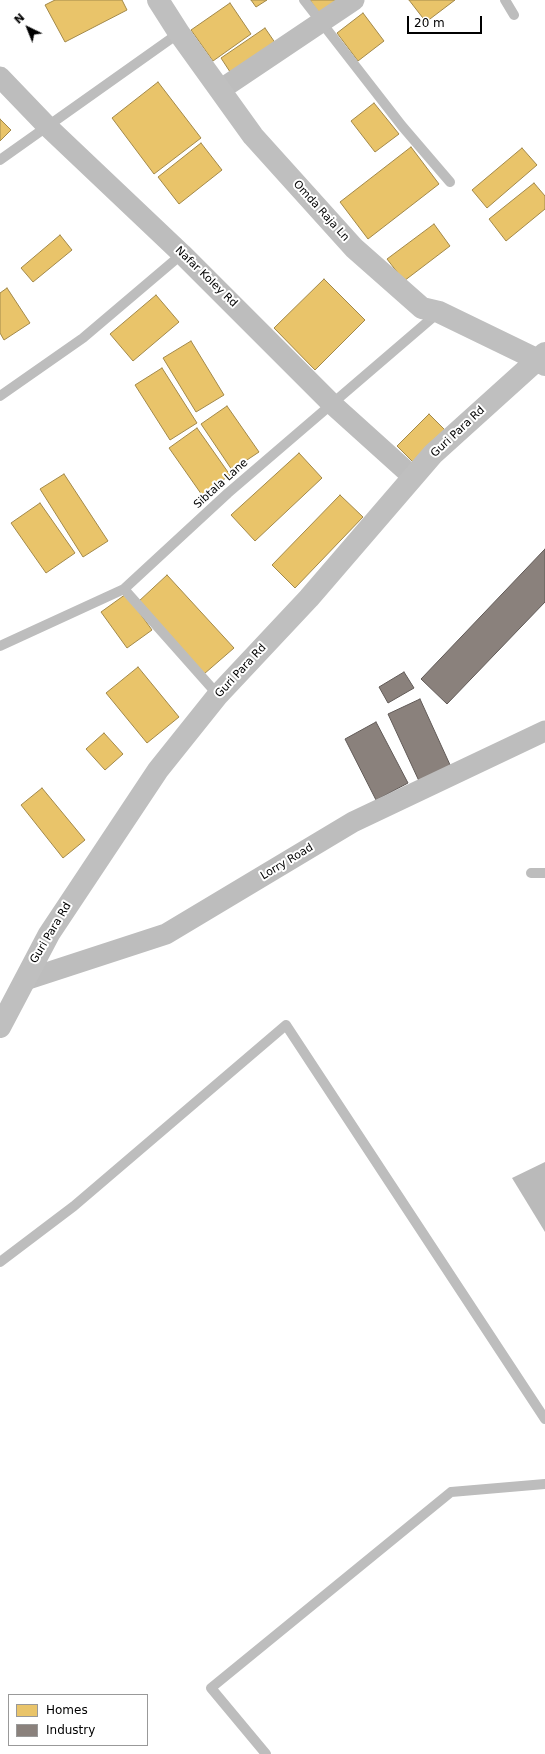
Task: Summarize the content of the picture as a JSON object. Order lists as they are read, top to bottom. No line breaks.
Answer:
{"streets":{"main road":["Omda Raja Ln","Guri Para Rd"],"street":["Nafar Koley Rd","Lorry Road"],"lane":["Sibtala Lane"]},"crossings":[["Omda Raja Ln","Guri Para Rd"],["Omda Raja Ln","Sibtala Lane"],["Nafar Koley Rd","Guri Para Rd"],["Nafar Koley Rd","Sibtala Lane"],["Guri Para Rd","Lorry Road"]],"legend":["Homes","Industry"],"scale_bar":"20 m","north":"top left"}
